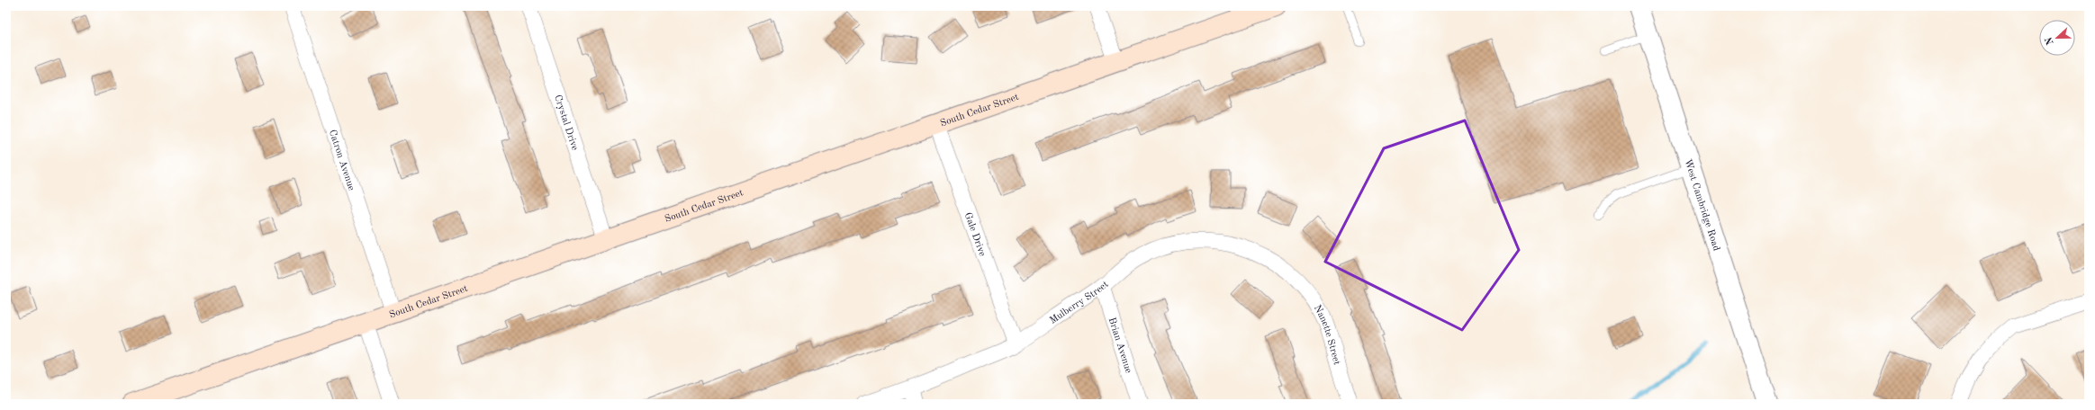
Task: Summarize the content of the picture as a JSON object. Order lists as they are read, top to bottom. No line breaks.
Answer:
{"streets":{"main road":["South Cedar Street"],"street":["Crystal Drive","Catron Avenue","West Cambridge Road","Gale Drive","Mulberry Street","Nanette Street","Brian Avenue"]},"crossings":[["South Cedar Street","Crystal Drive"],["South Cedar Street","Catron Avenue"],["South Cedar Street","Gale Drive"],["Gale Drive","Mulberry Street"],["Mulberry Street","Nanette Street"],["Mulberry Street","Brian Avenue"]],"north":"left"}
